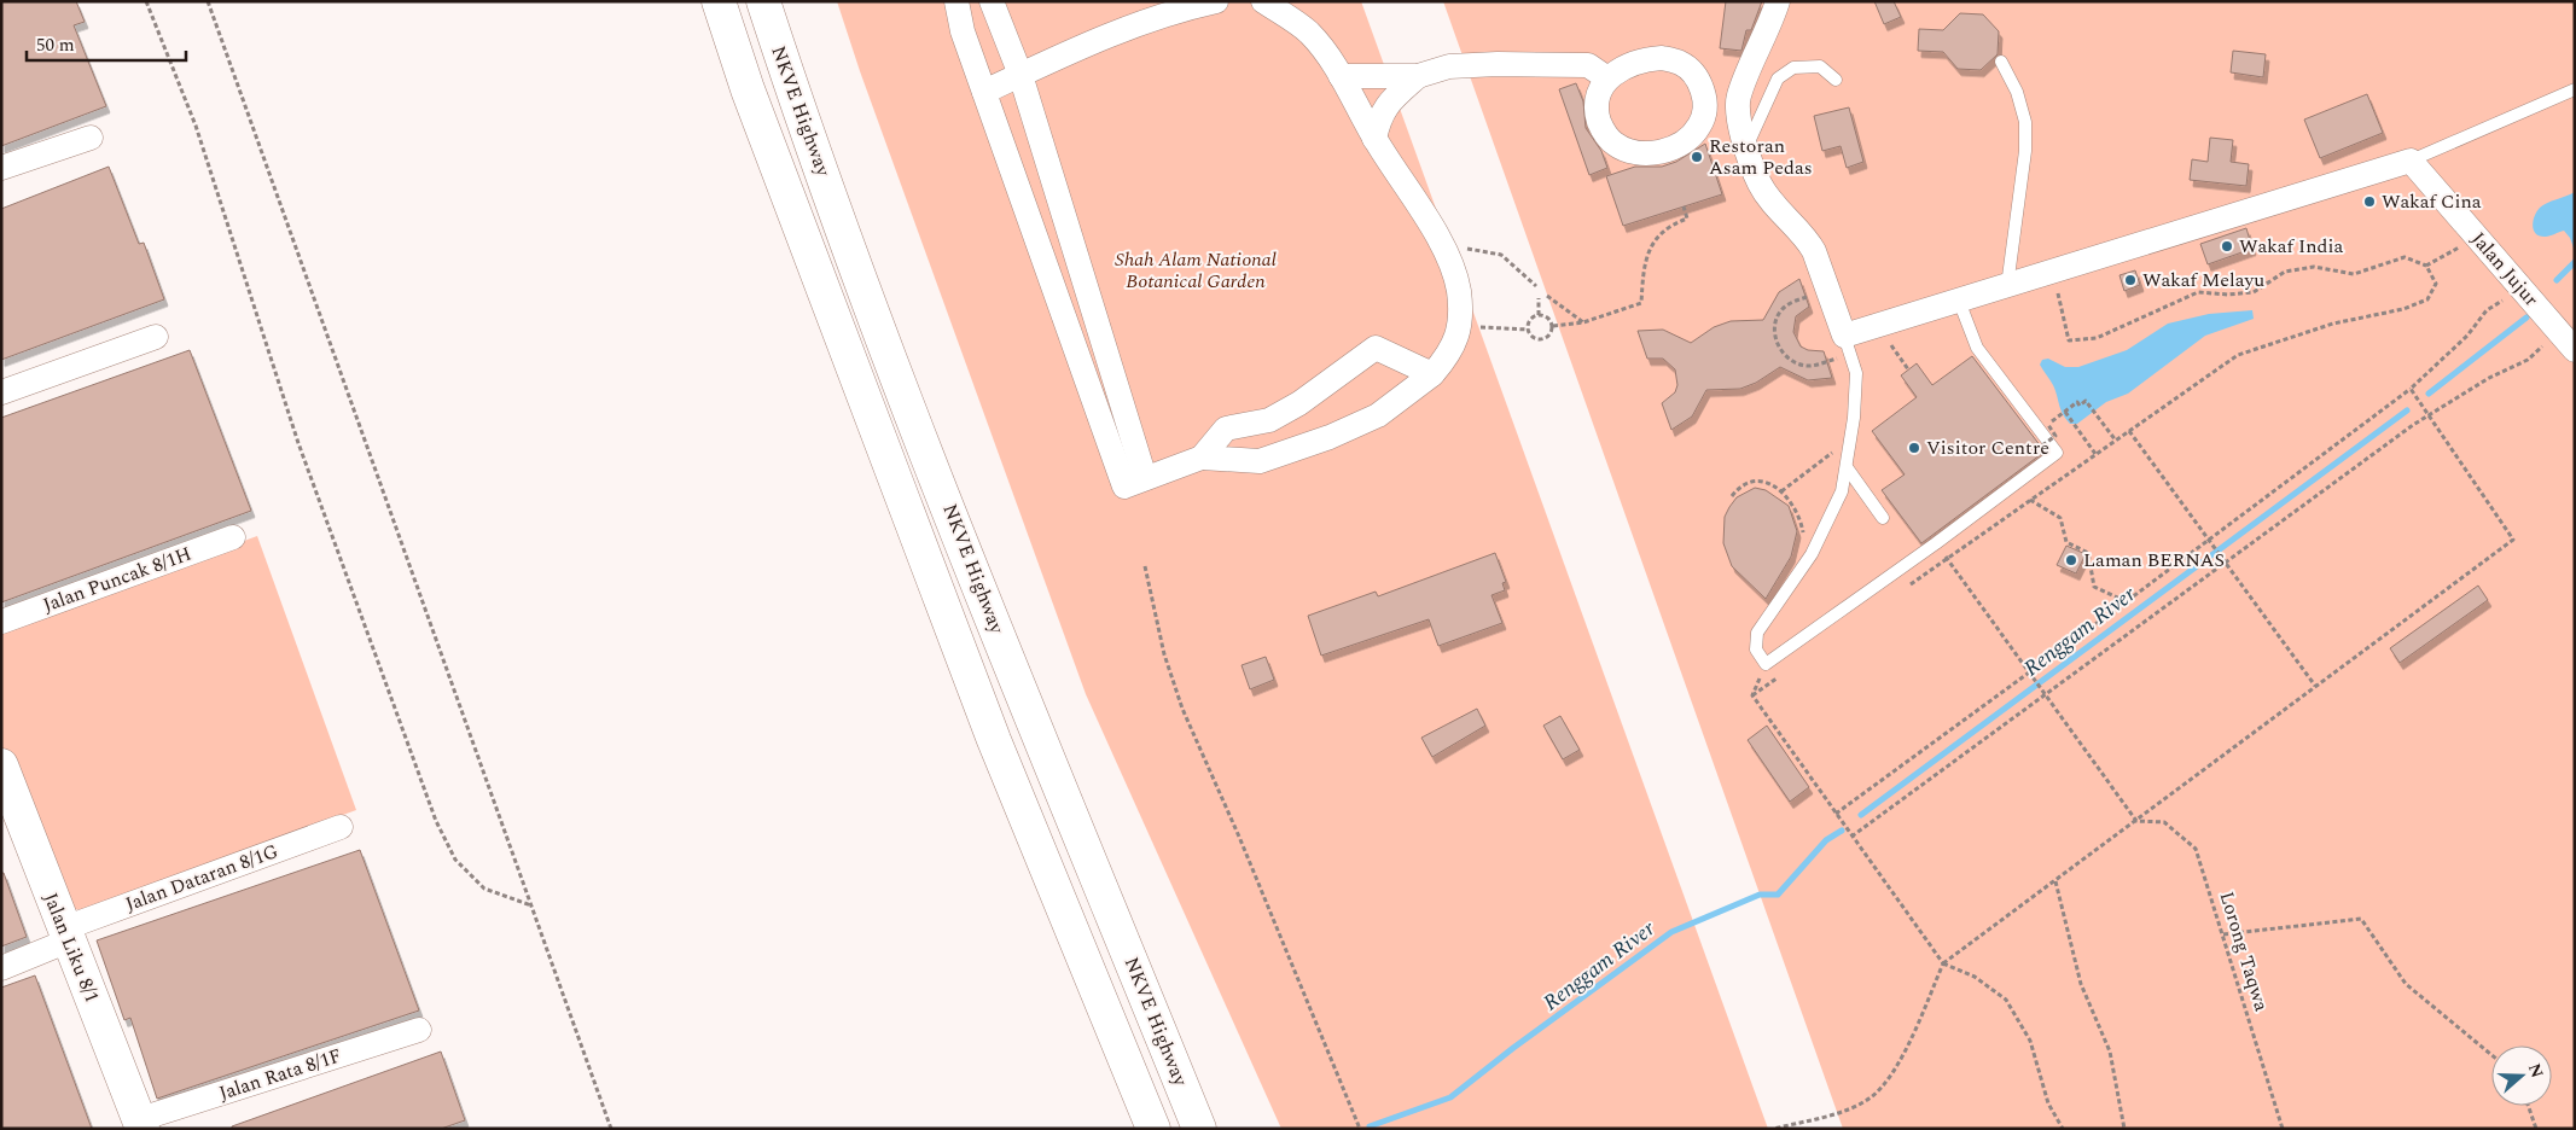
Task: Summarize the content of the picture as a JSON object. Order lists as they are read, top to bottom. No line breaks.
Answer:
{"streets":{"main road":["NKVE Highway","Jalan Liku 8/1"],"street":["Jalan Jujur","Jalan Puncak 8/1H","Jalan Dataran 8/1G","Jalan Rata 8/1F"],"path":["Lorong Taqwa"]},"crossings":[["Jalan Dataran 8/1G","Jalan Liku 8/1"],["Jalan Liku 8/1","Jalan Rata 8/1F"]],"water":["Renggam River"],"parks":["Shah Alam National Botanical Garden"],"places":["Restoran Asam Pedas","Wakaf Cina","Wakaf India","Wakaf Melayu","Visitor Centre","Laman BERNAS"],"scale_bar":"50 m","north":"right"}
